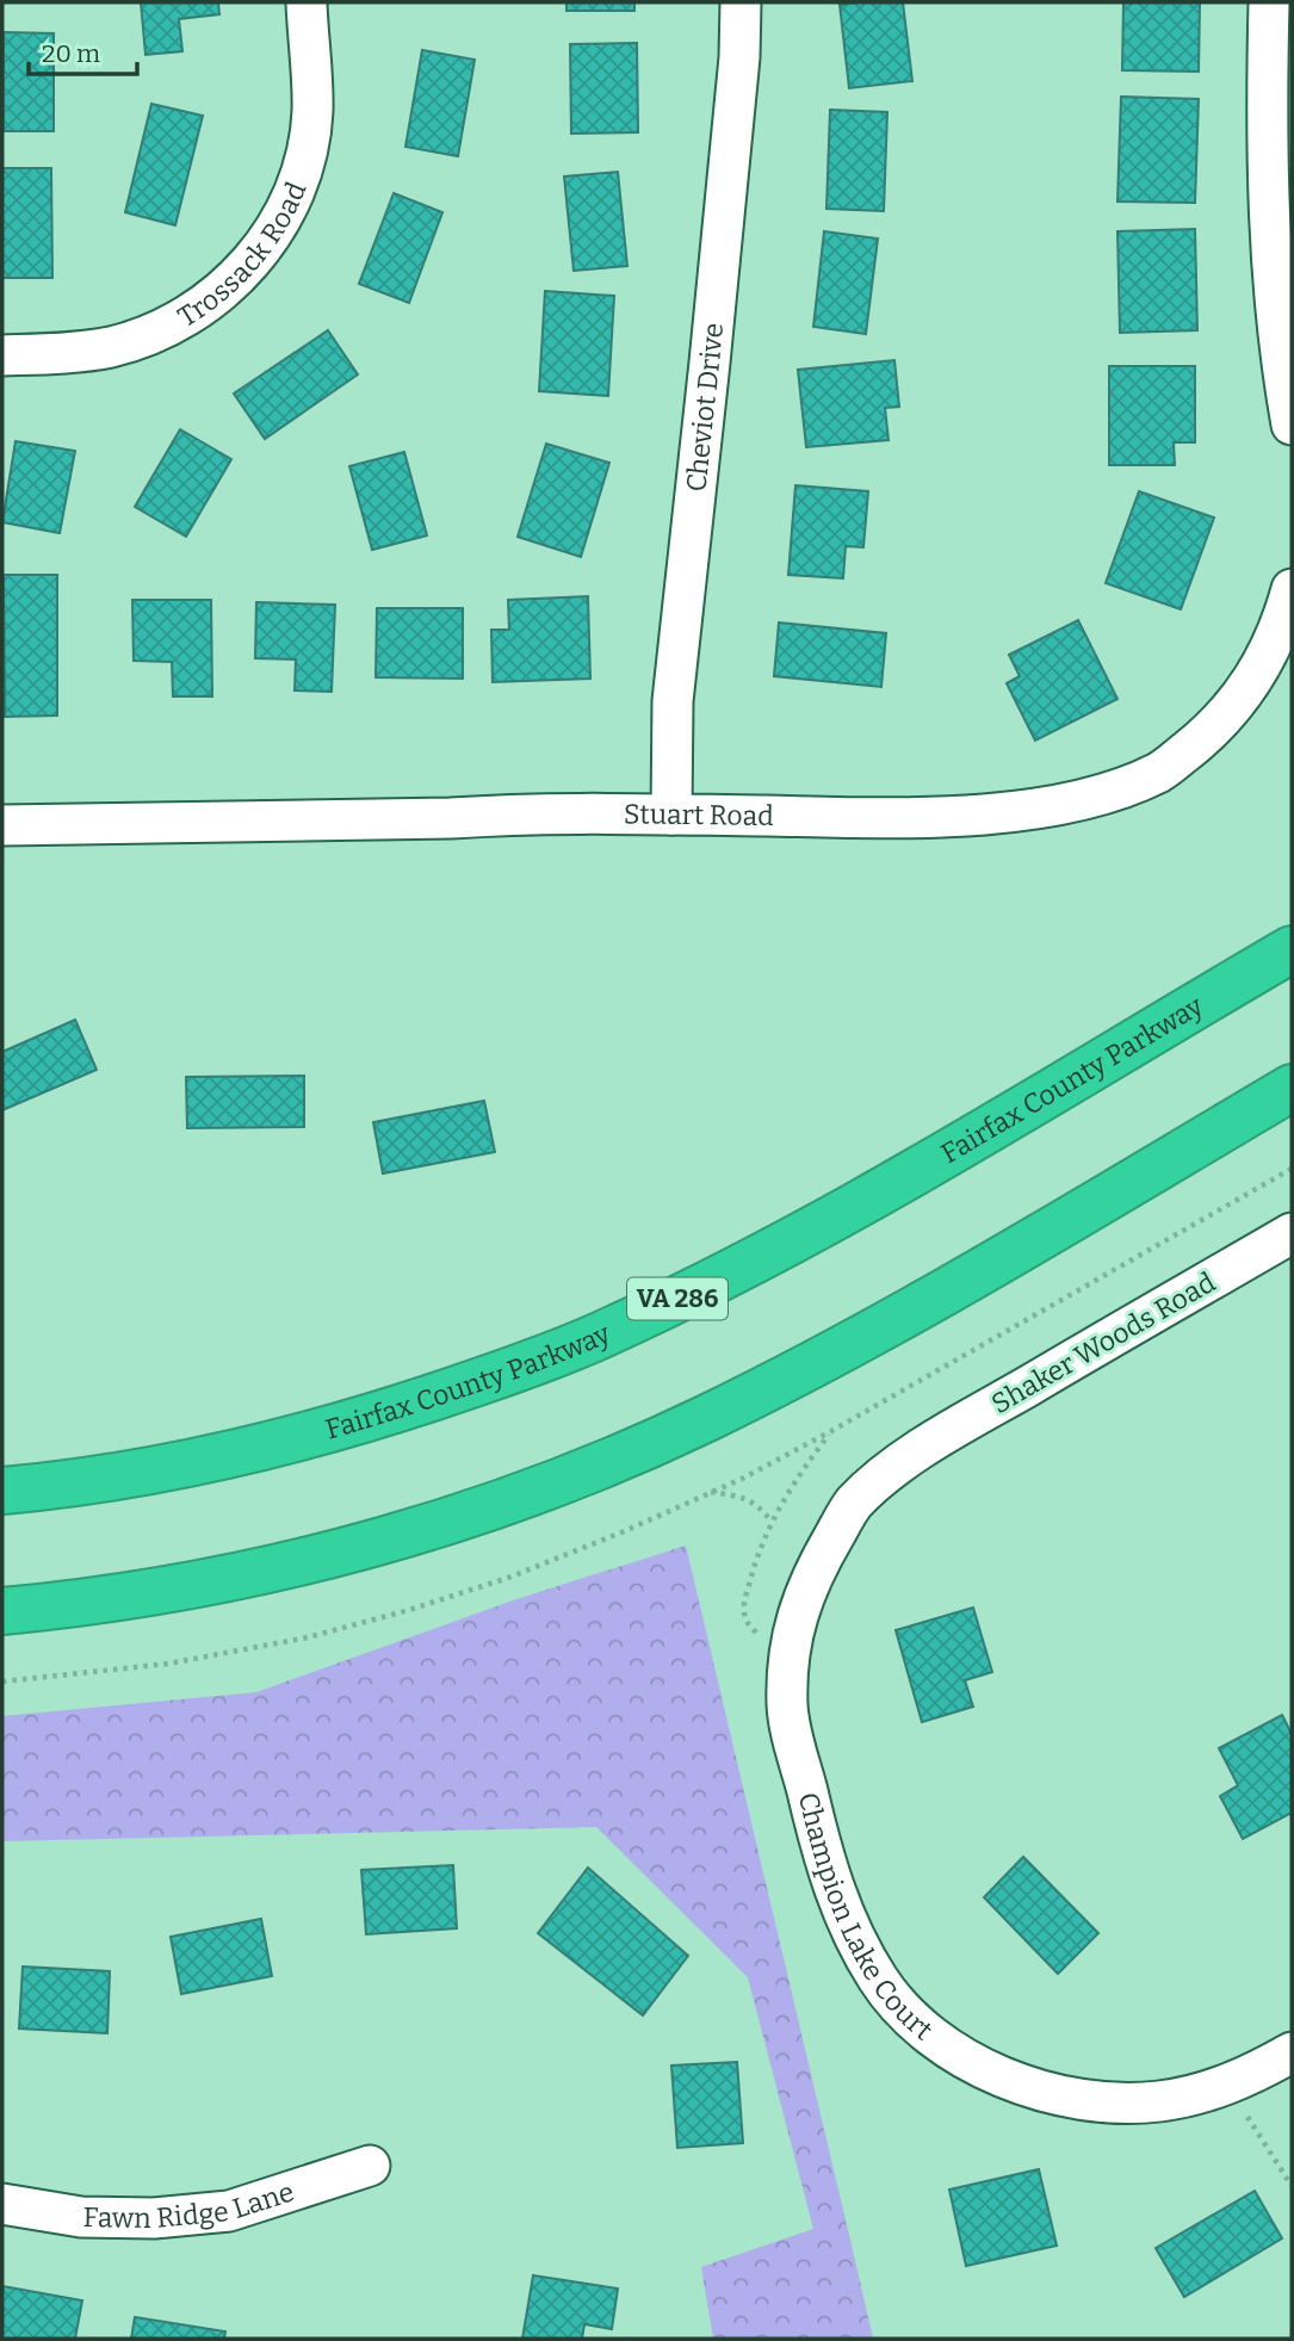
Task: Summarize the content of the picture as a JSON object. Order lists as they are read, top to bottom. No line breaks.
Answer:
{"streets":{"highway":["Fairfax County Parkway","VA 286"],"street":["Trossack Road","Cheviot Drive","Stuart Road","Shaker Woods Road","Champion Lake Court","Fawn Ridge Lane"]},"crossings":[["Cheviot Drive","Stuart Road"],["Shaker Woods Road","Champion Lake Court"]],"scale_bar":"20 m"}
